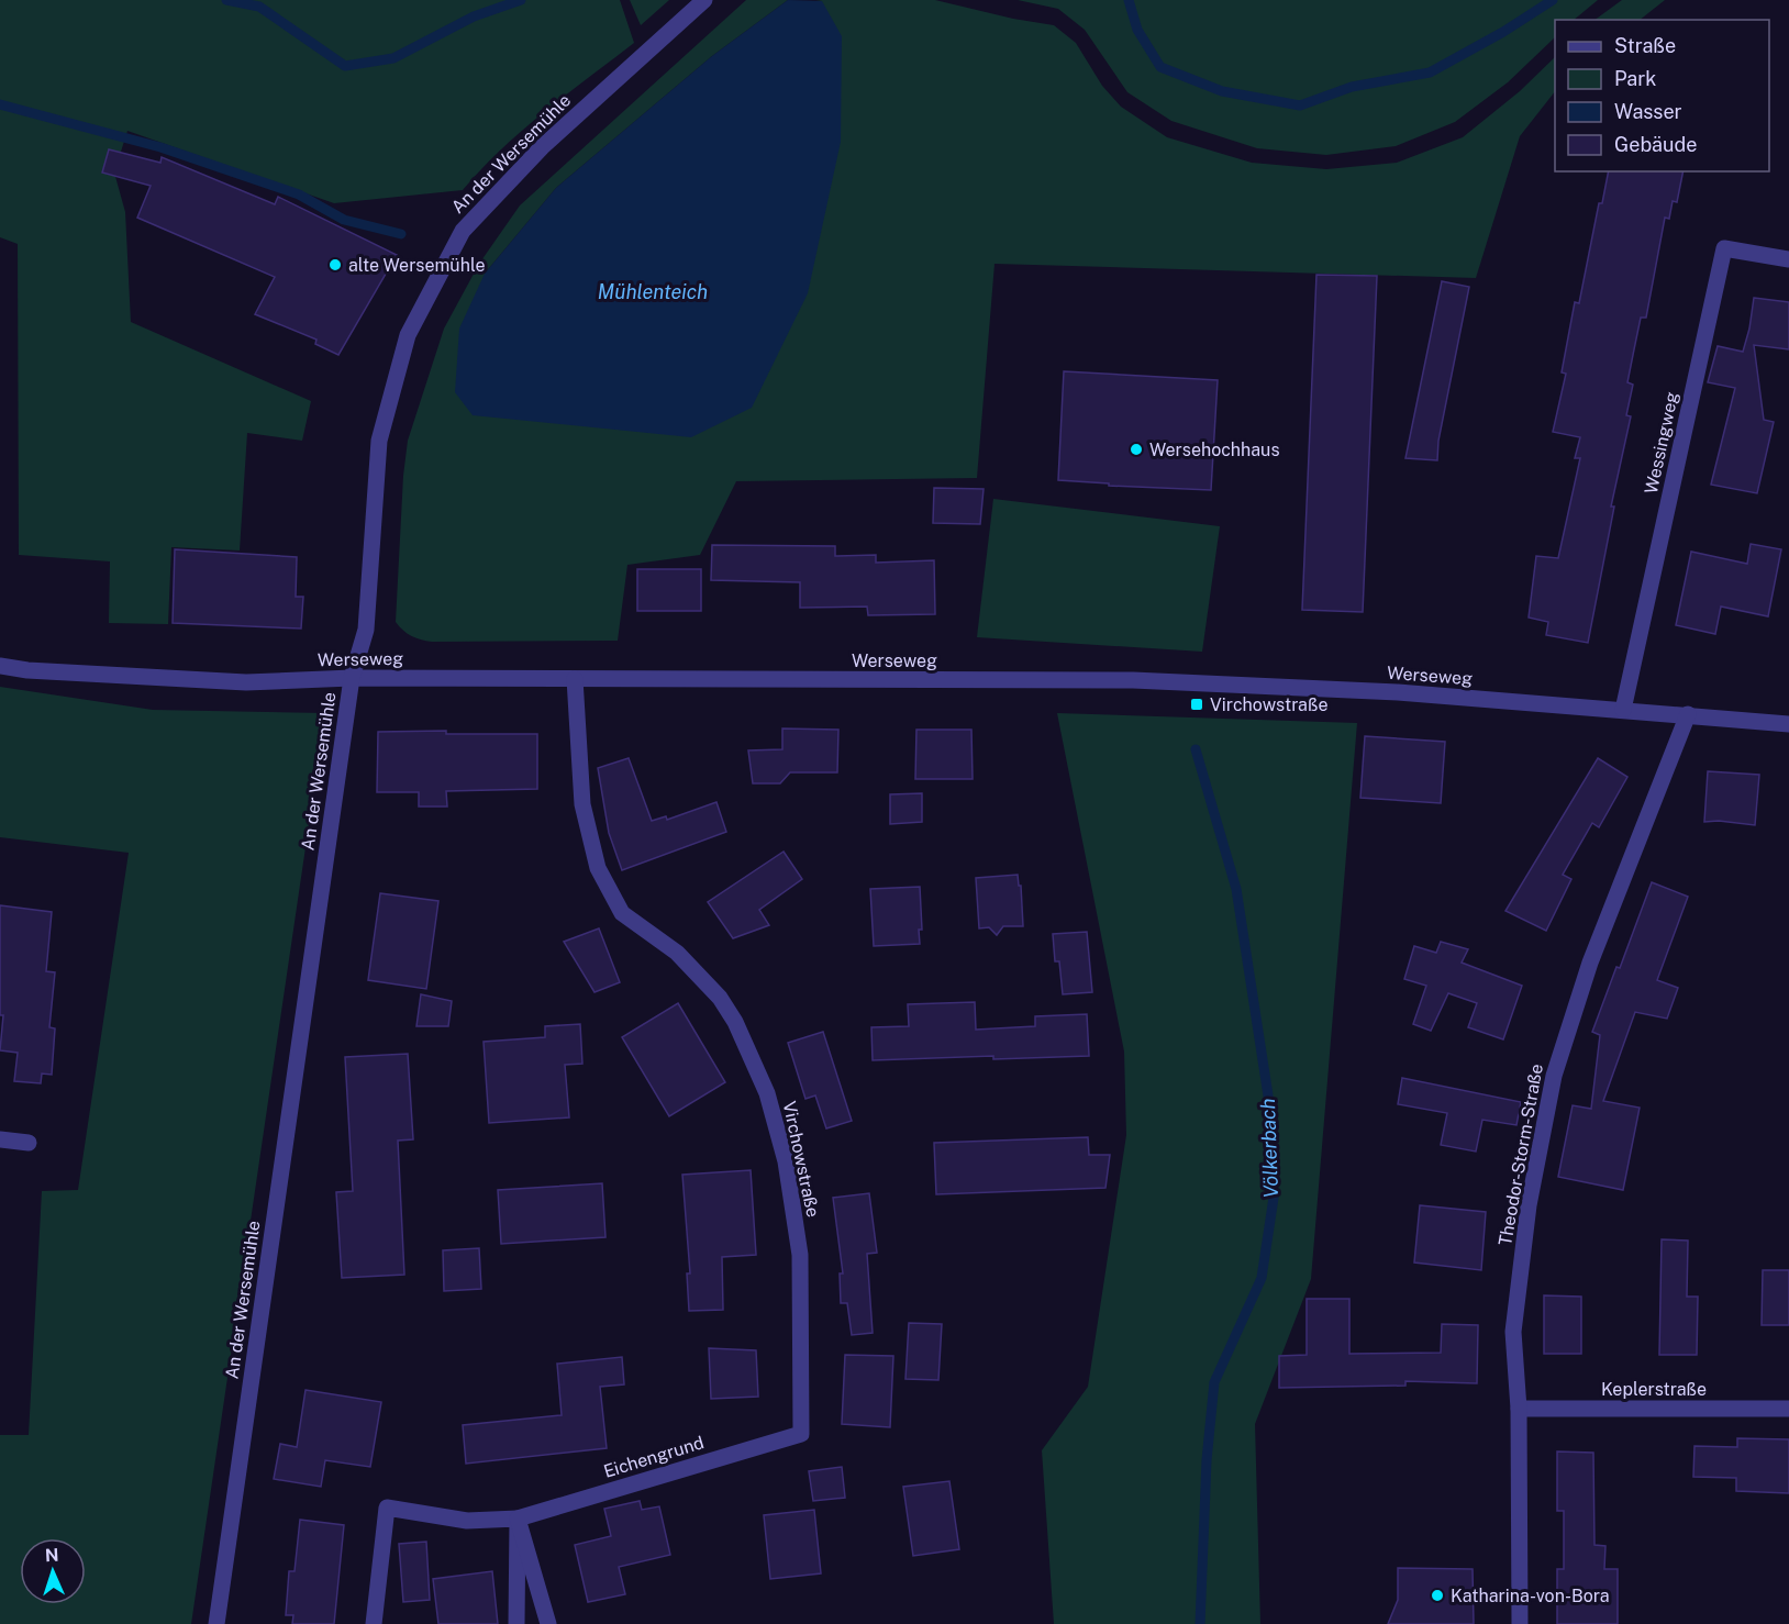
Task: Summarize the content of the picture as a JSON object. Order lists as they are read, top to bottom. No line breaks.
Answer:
{"streets":{"street":["An der Wersemühle","Wessingweg","Werseweg","Theodor-Storm-Straße","Virchowstraße","Keplerstraße","Eichengrund"]},"crossings":[["An der Wersemühle","Werseweg"],["Wessingweg","Werseweg"],["Werseweg","Theodor-Storm-Straße"],["Werseweg","Virchowstraße"],["Theodor-Storm-Straße","Keplerstraße"],["Virchowstraße","Eichengrund"]],"water":["Mühlenteich","Völkerbach"],"places":{"other":["alte Wersemühle","Wersehochhaus","Katharina-von-Bora"],"transit":["Virchowstraße"]},"legend":["Straße","Park","Wasser","Gebäude"],"north":"top"}
